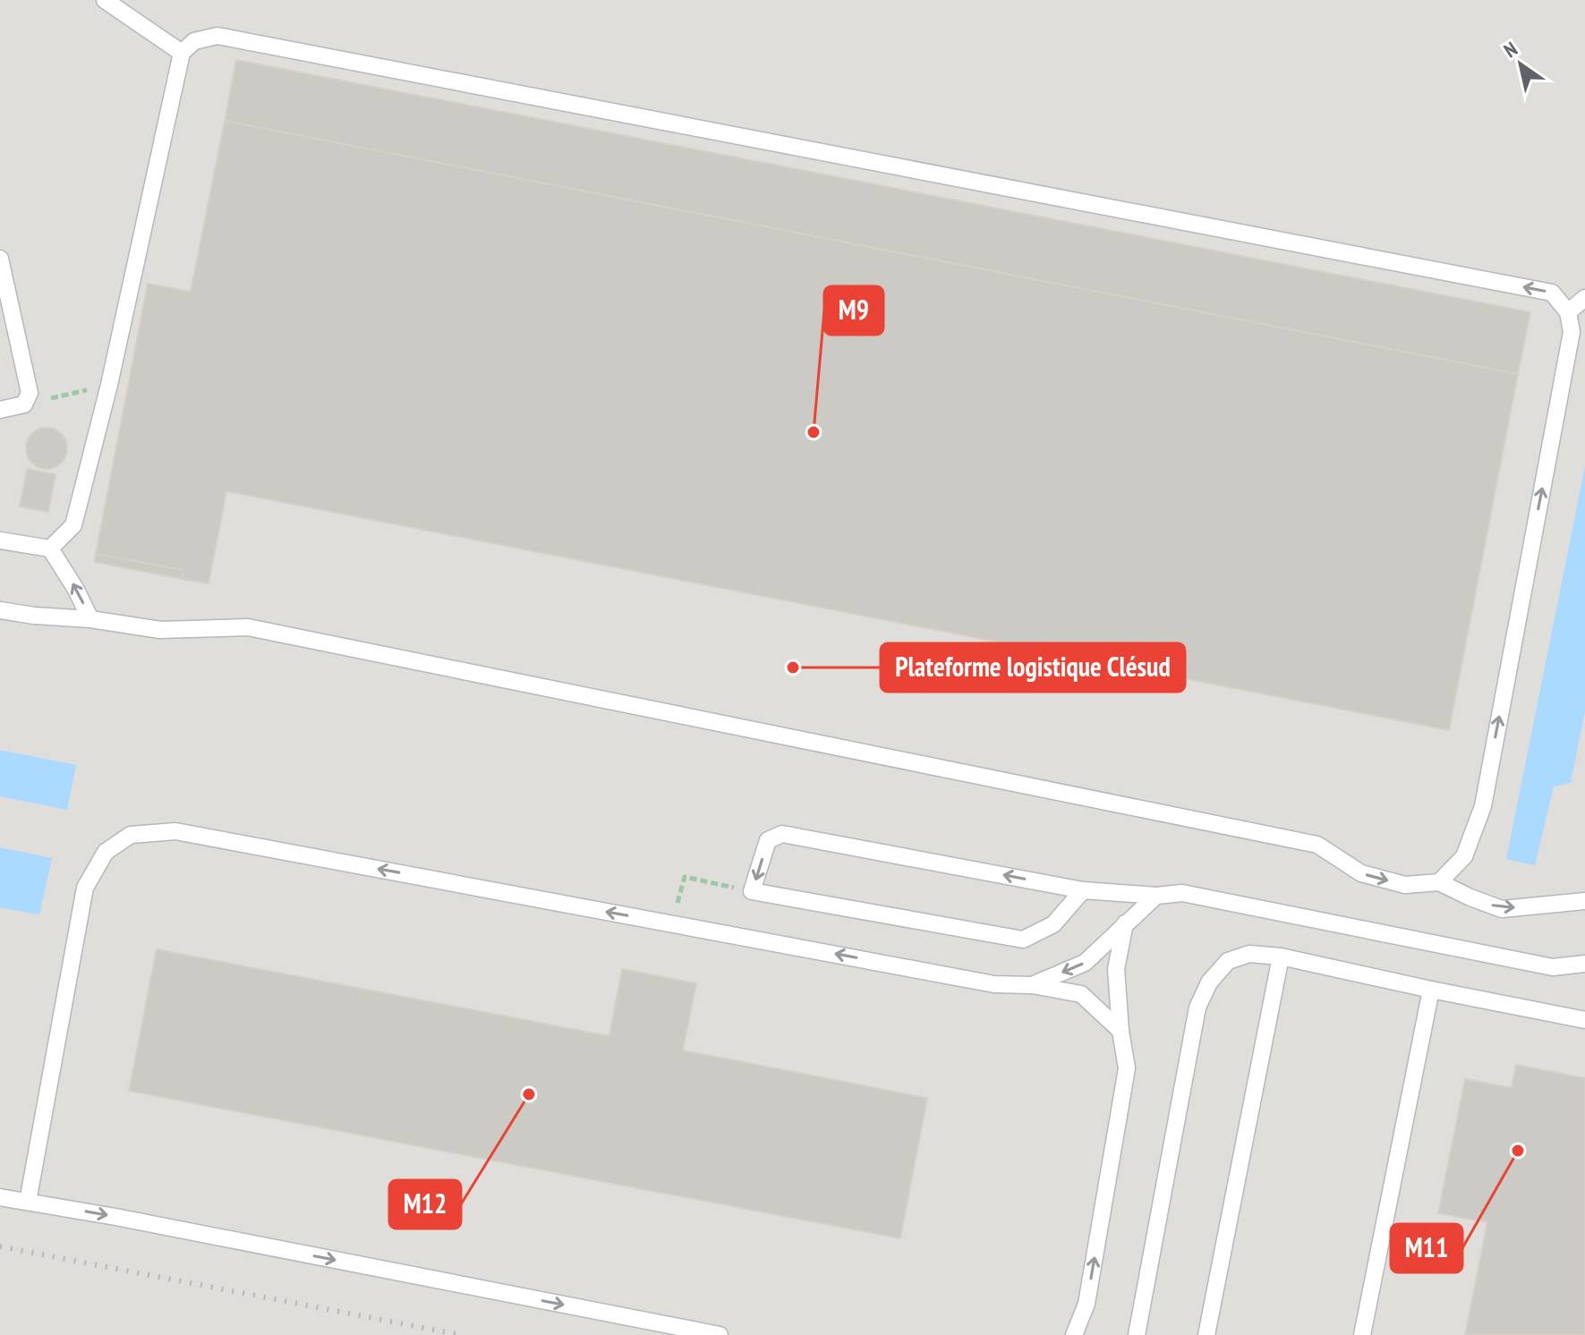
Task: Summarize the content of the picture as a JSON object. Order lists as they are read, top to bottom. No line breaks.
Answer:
{"places":["M9","Plateforme logistique Clésud","M12","M11"],"north":"top left"}
